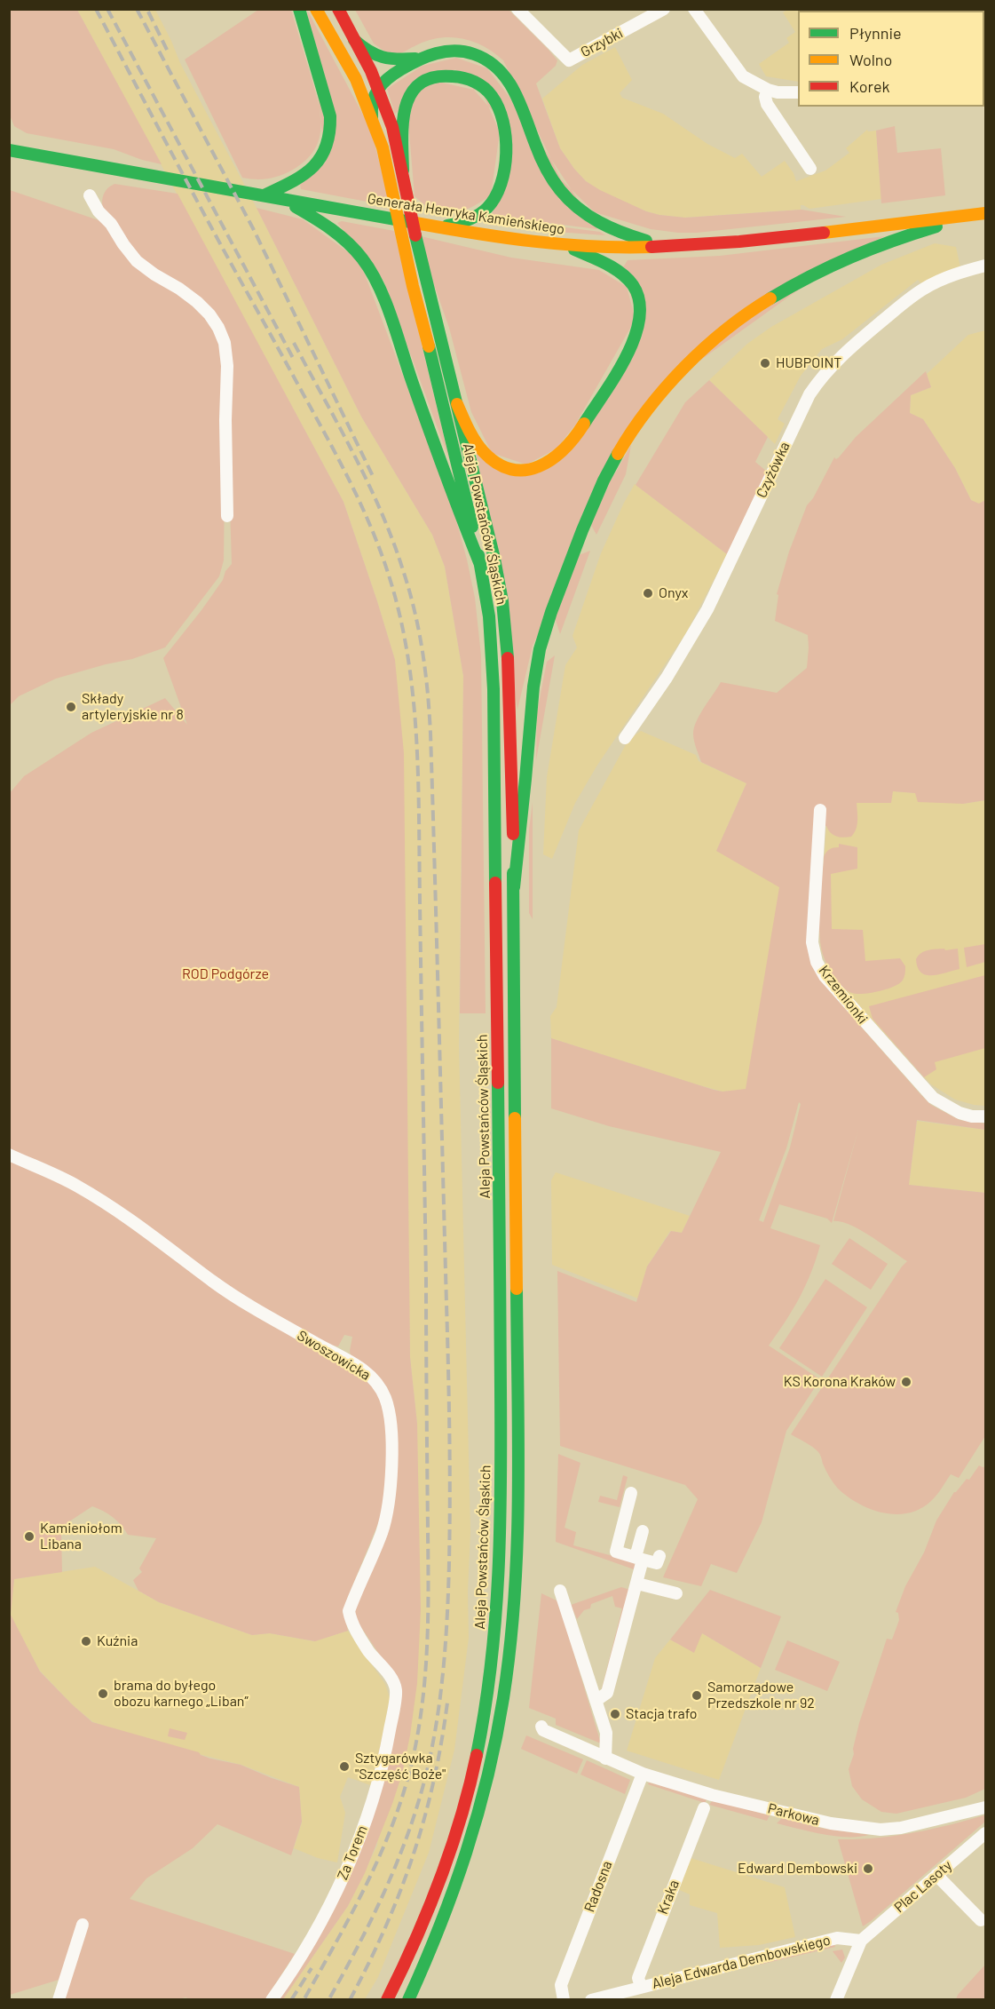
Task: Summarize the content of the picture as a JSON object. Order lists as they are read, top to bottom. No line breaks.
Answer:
{"streets":{"main road":["Generała Henryka Kamieńskiego","Aleja Powstańców Śląskich"],"street":["Grzybki","Czyżówka","Krzemionki","Swoszowicka","Parkowa","Za Torem","Radosna","Plac Lasoty","Kraka","Aleja Edwarda Dembowskiego"]},"crossings":[["Generała Henryka Kamieńskiego","Aleja Powstańców Śląskich"],["Swoszowicka","Za Torem"],["Parkowa","Radosna"],["Plac Lasoty","Aleja Edwarda Dembowskiego"],["Kraka","Aleja Edwarda Dembowskiego"]],"parks":["ROD Podgórze"],"places":["HUBPOINT","Onyx","Składy artyleryjskie nr 8","KS Korona Kraków","Kamieniołom Libana","Kuźnia","brama do byłego obozu karnego „Liban”","Samorządowe Przedszkole nr 92","Stacja trafo","Sztygarówka \"Szczęść Boże\"","Edward Dembowski"],"legend":["Płynnie","Wolno","Korek"]}
